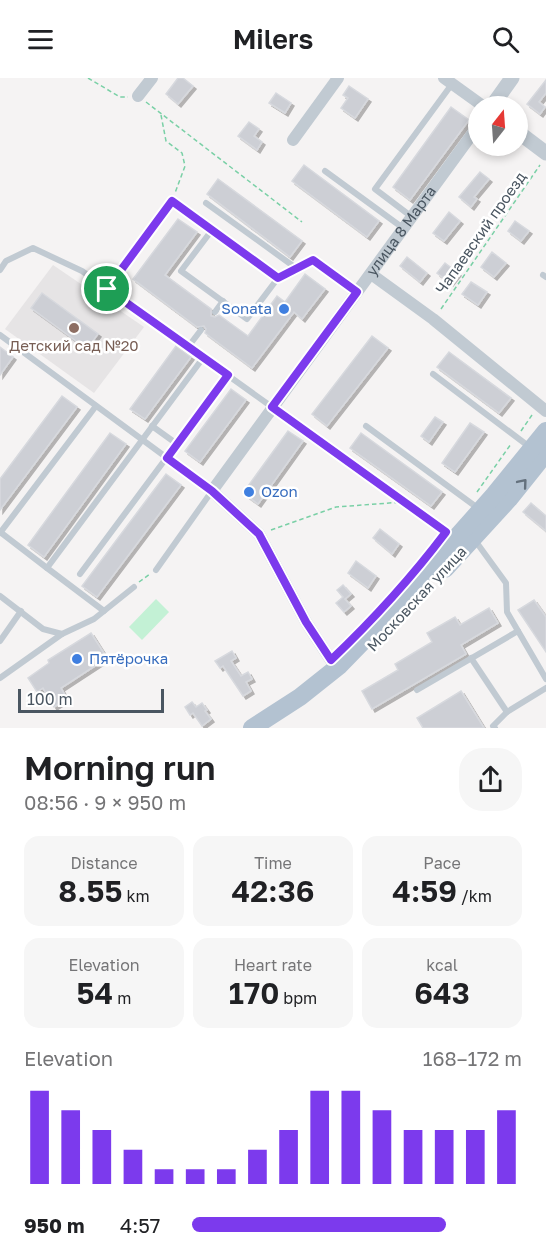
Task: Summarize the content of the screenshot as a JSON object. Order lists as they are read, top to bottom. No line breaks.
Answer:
{"streets":{"main road":["Московская улица"],"street":["улица 8 Марта"],"path":["Чапаевский проезд"]},"places":["Sonata","Детский сад №20","Ozon","Пятёрочка"],"scale_bar":"100 m","north":"top","page":{"header":"Milers","scale":"100 m","heading":["Morning run","08:56 · 9 × 950 m"],"stats":[["Distance","8.55 km"],["Time","42:36"],["Pace","4:59 /km"],["Elevation","54 m"],["Heart rate","170 bpm"],["kcal","643"]],"chart":["Elevation","168–172 m"],"list":[{"name":"950 m","note":"4:57"}]}}
